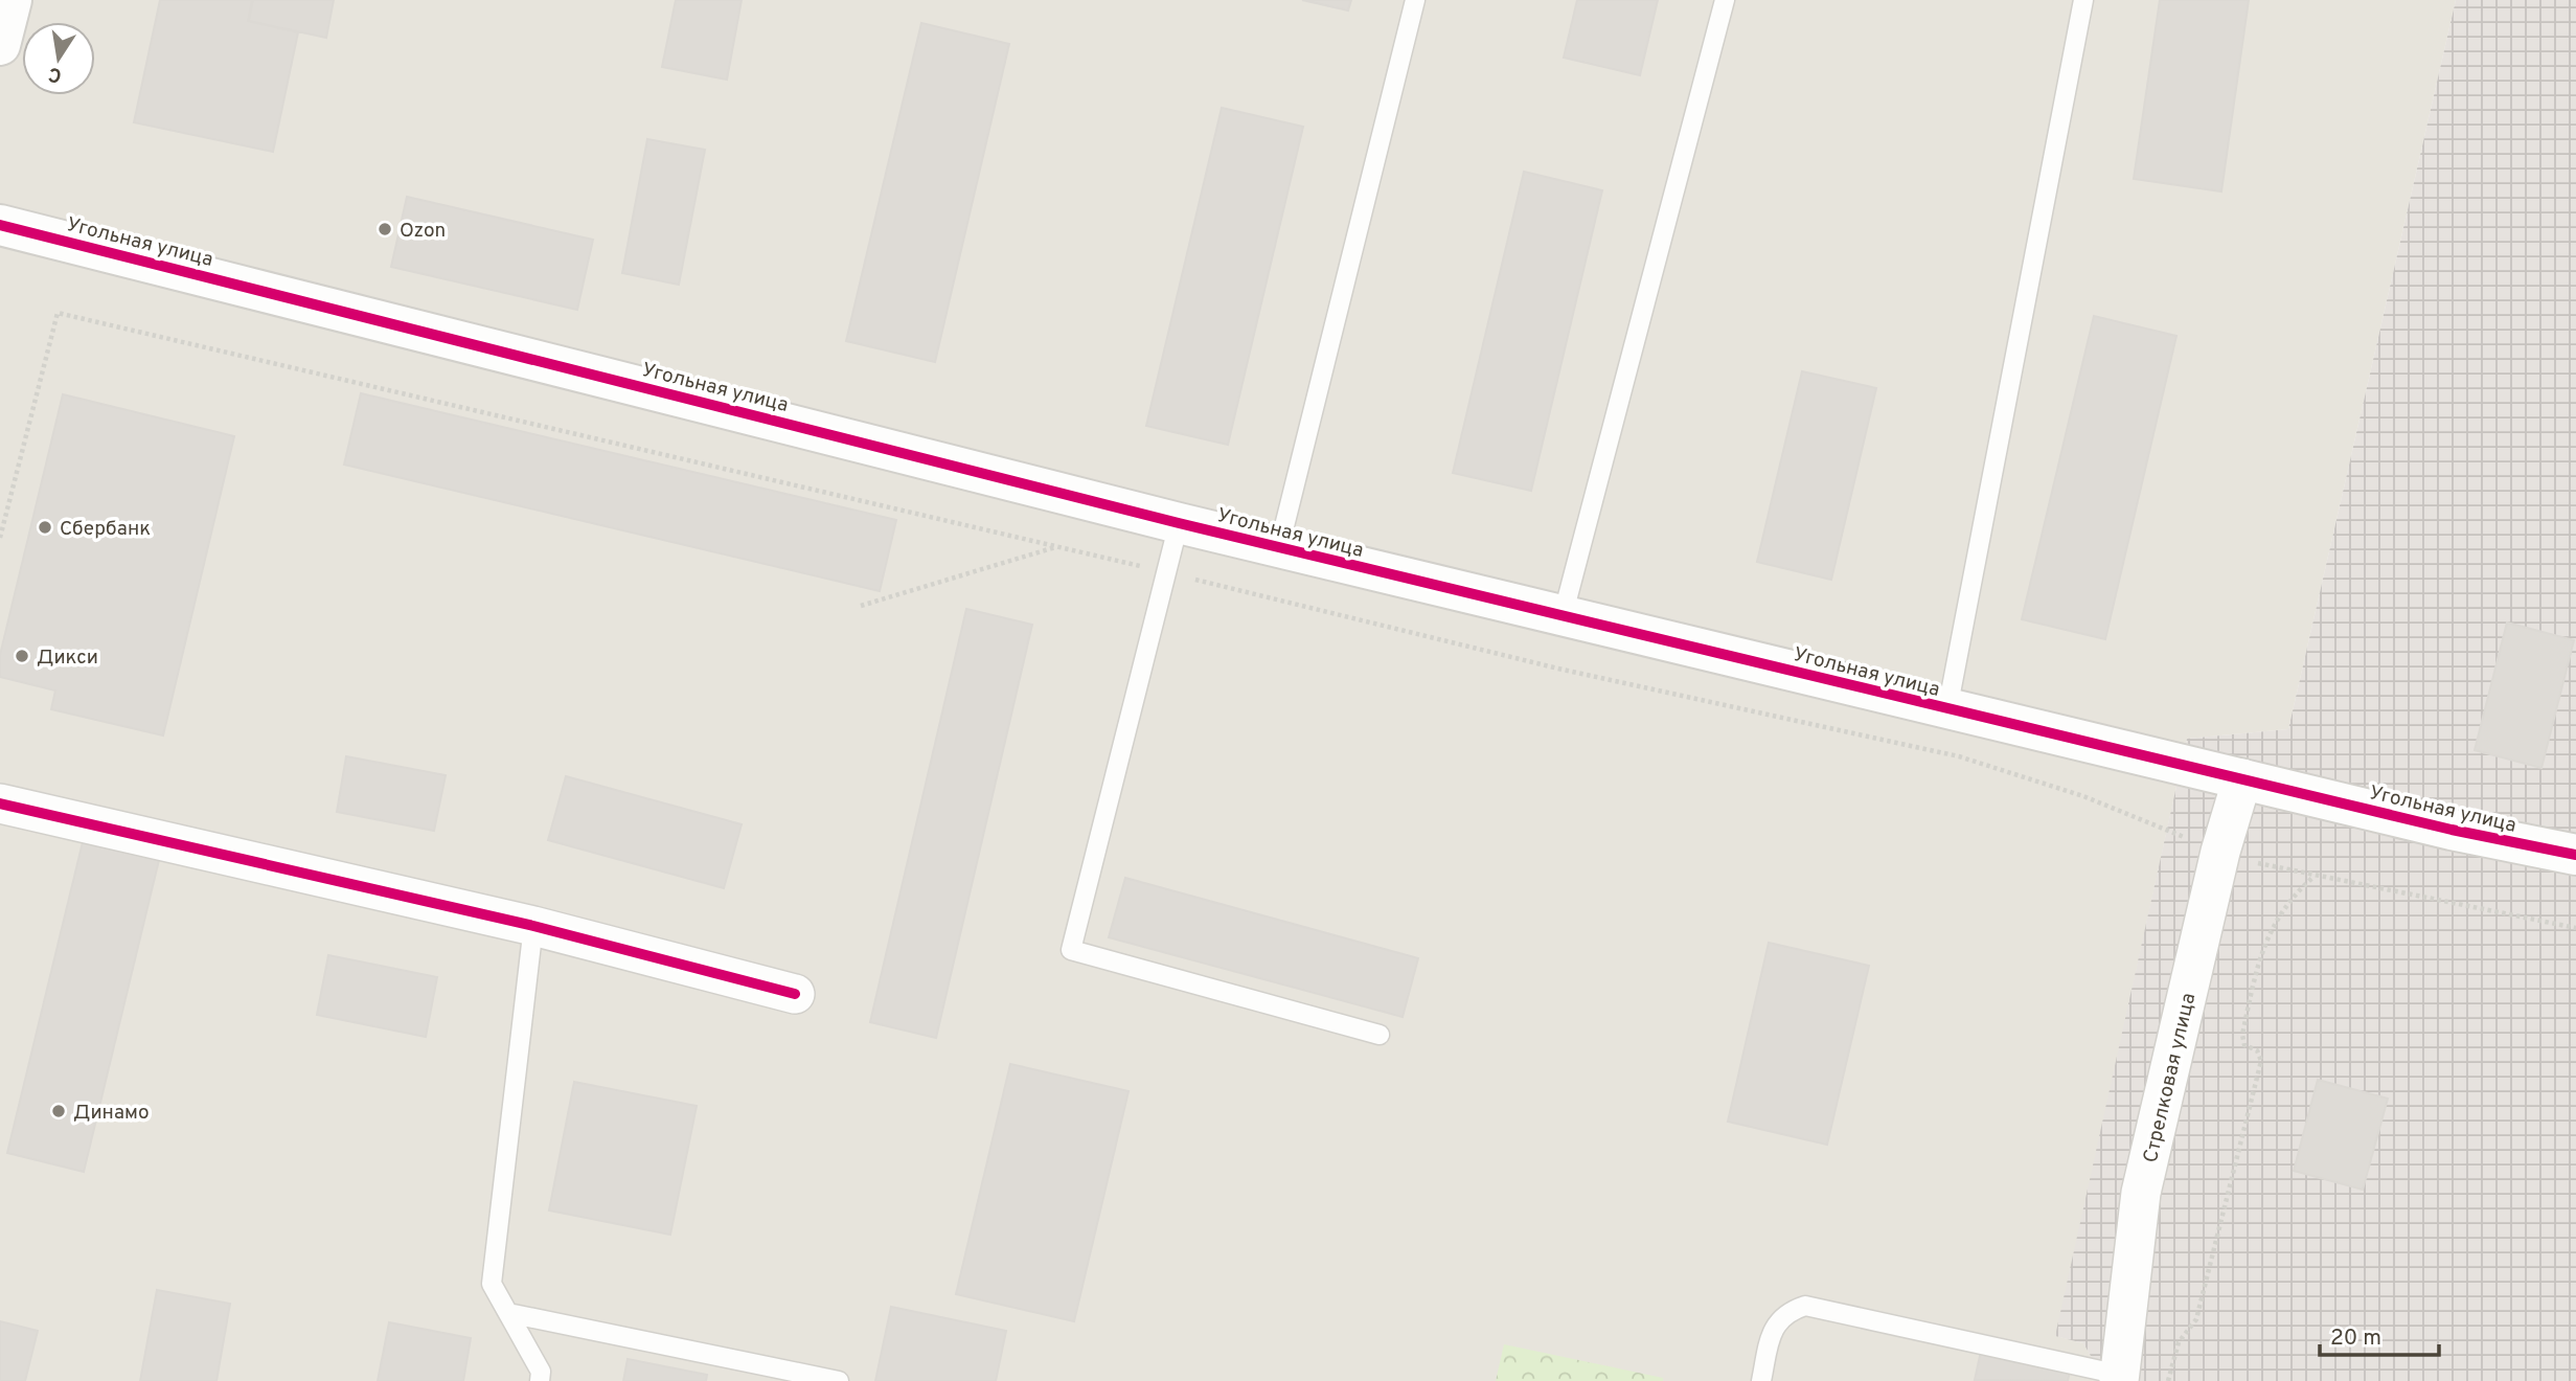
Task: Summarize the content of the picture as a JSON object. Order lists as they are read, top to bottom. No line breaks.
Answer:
{"streets":{"street":["Угольная улица","Стрелковая улица"]},"crossings":[["Угольная улица","Стрелковая улица"]],"places":["Ozon","Сбербанк","Дикси","Динамо"],"scale_bar":"20 m","north":"bottom"}
